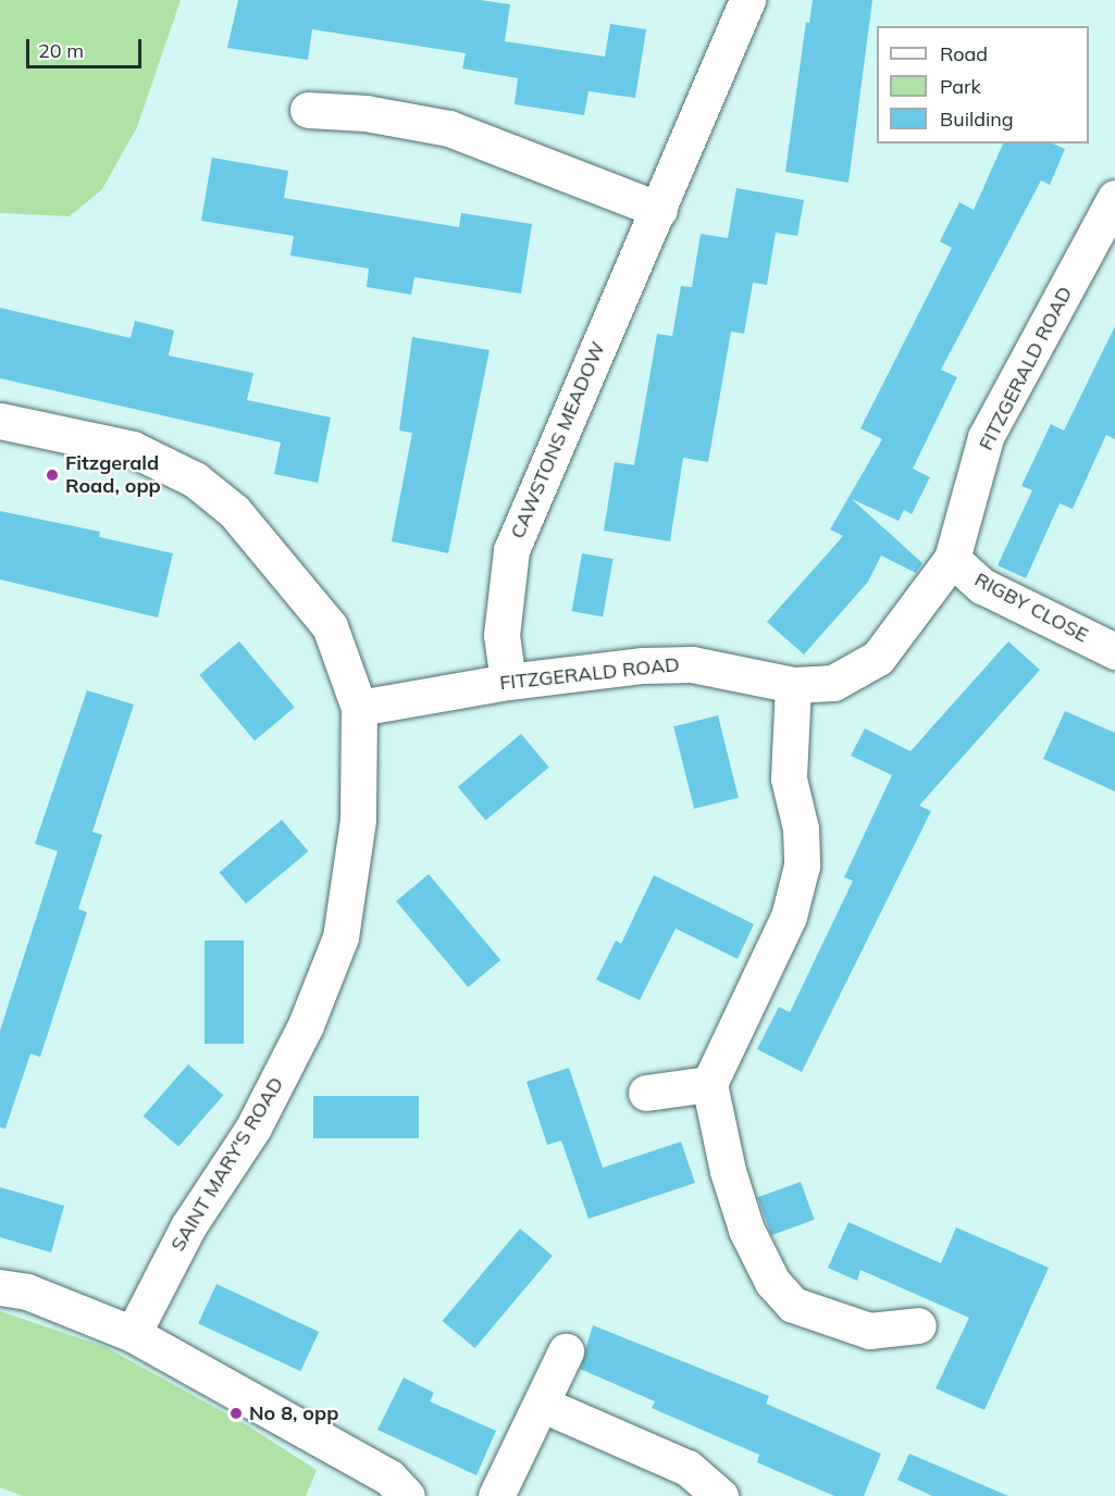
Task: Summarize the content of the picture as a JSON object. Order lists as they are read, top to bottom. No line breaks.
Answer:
{"streets":{"street":["FITZGERALD ROAD","CAWSTONS MEADOW","RIGBY CLOSE","SAINT MARY'S ROAD"]},"crossings":[["FITZGERALD ROAD","CAWSTONS MEADOW"],["FITZGERALD ROAD","RIGBY CLOSE"],["FITZGERALD ROAD","SAINT MARY'S ROAD"]],"places":["Fitzgerald Road, opp","No 8, opp"],"legend":["Road","Park","Building"],"scale_bar":"20 m"}
